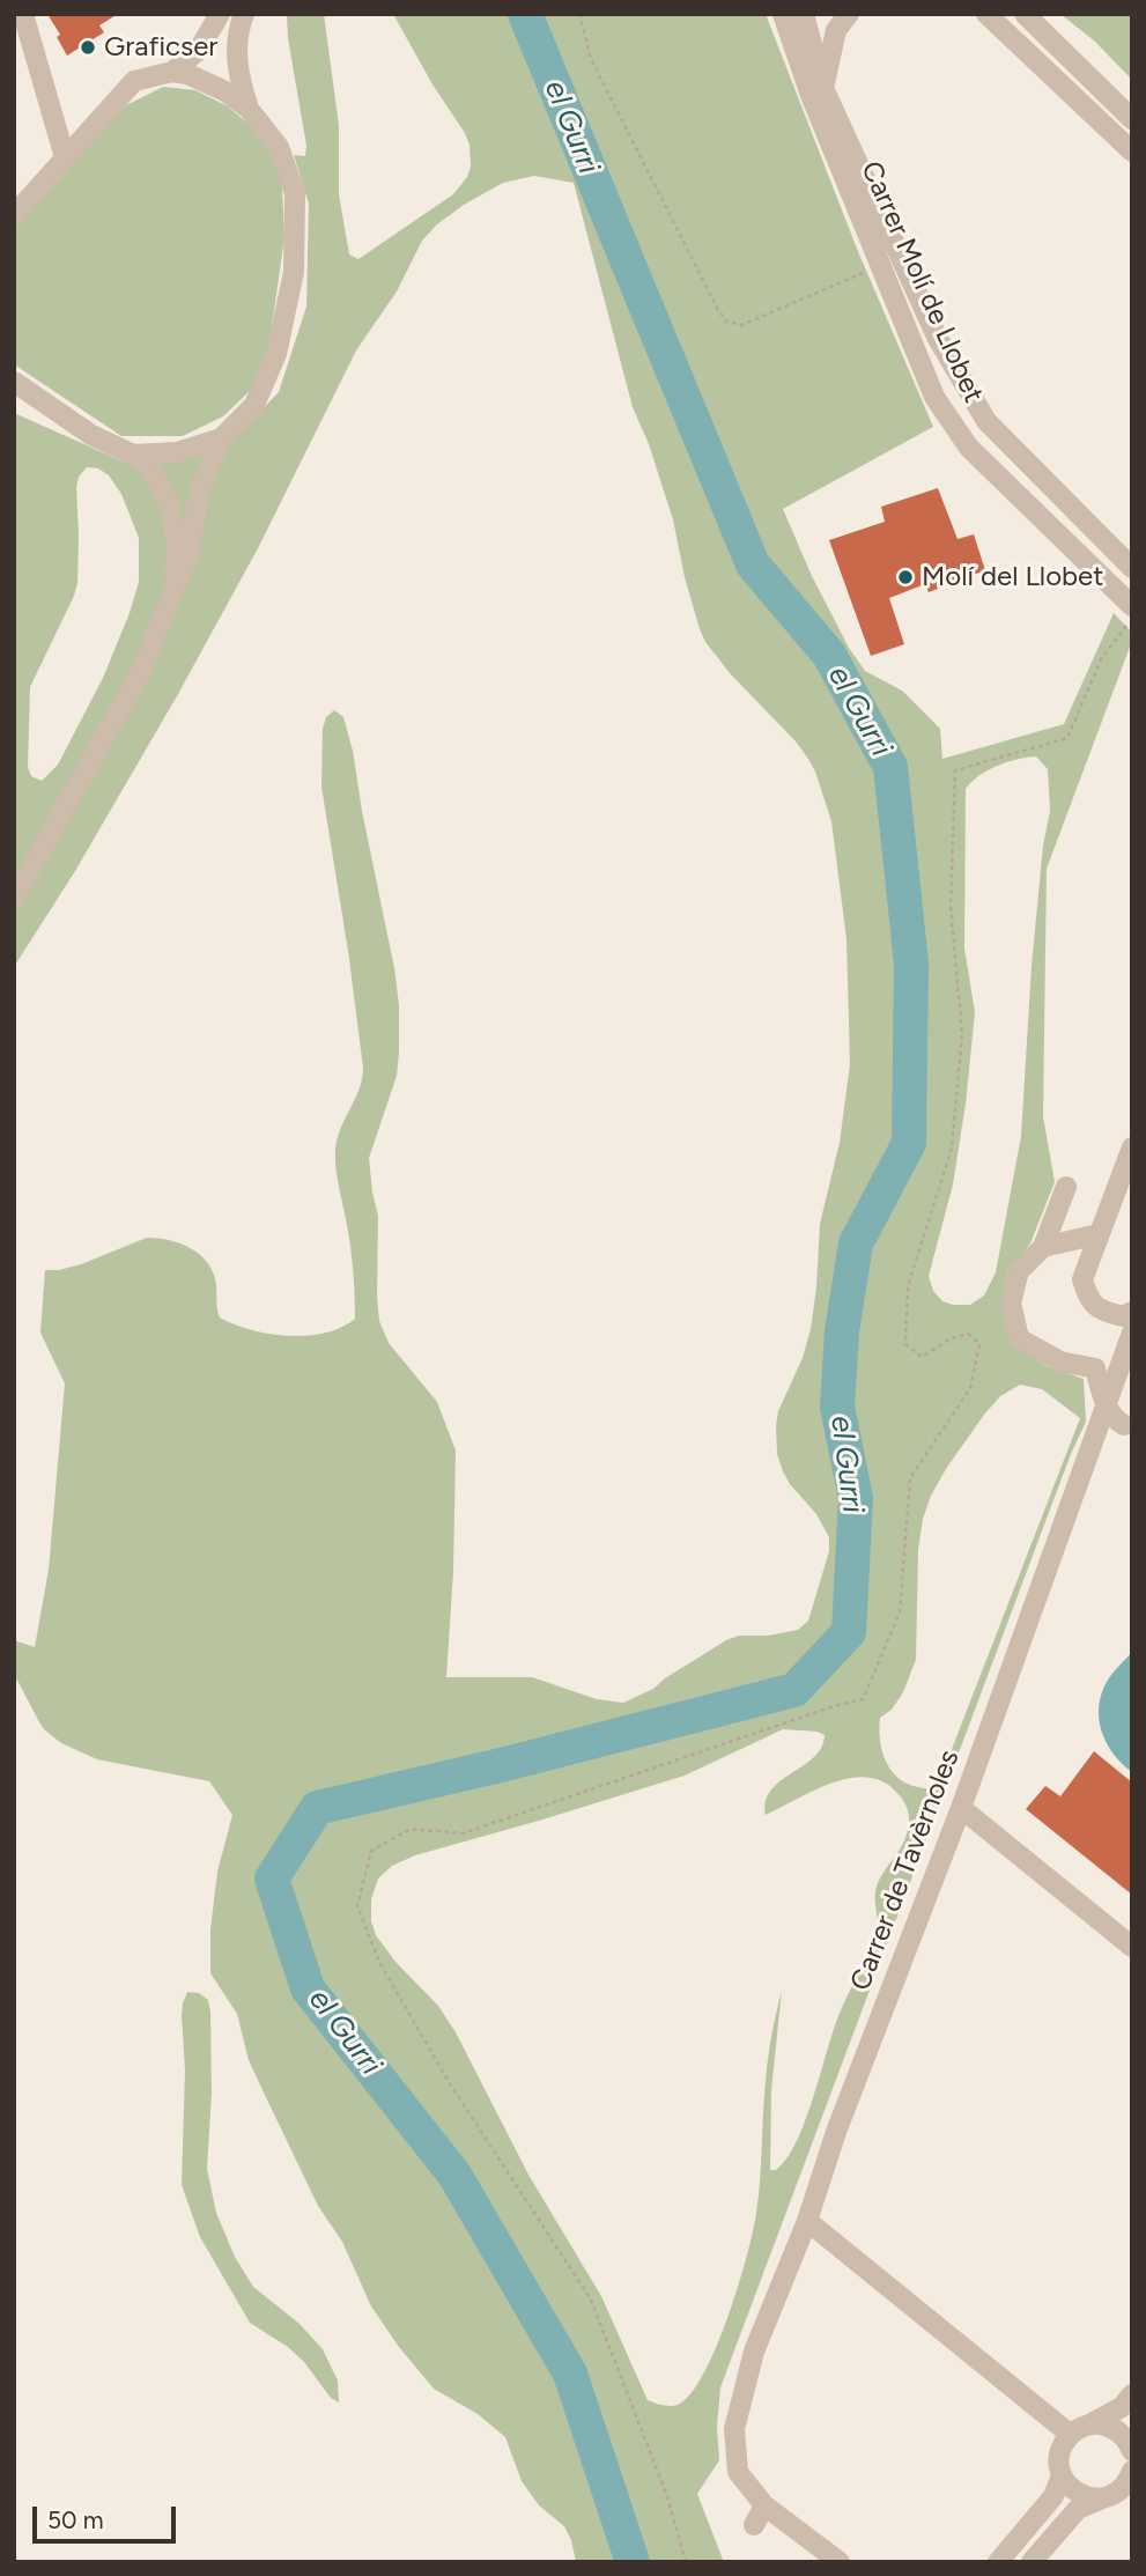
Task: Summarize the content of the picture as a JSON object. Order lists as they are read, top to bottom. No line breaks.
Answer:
{"streets":{"street":["Carrer Molí de Llobet","Carrer de Tavèrnoles"]},"water":["el Gurri"],"places":["Graficser","Molí del Llobet"],"scale_bar":"50 m"}
